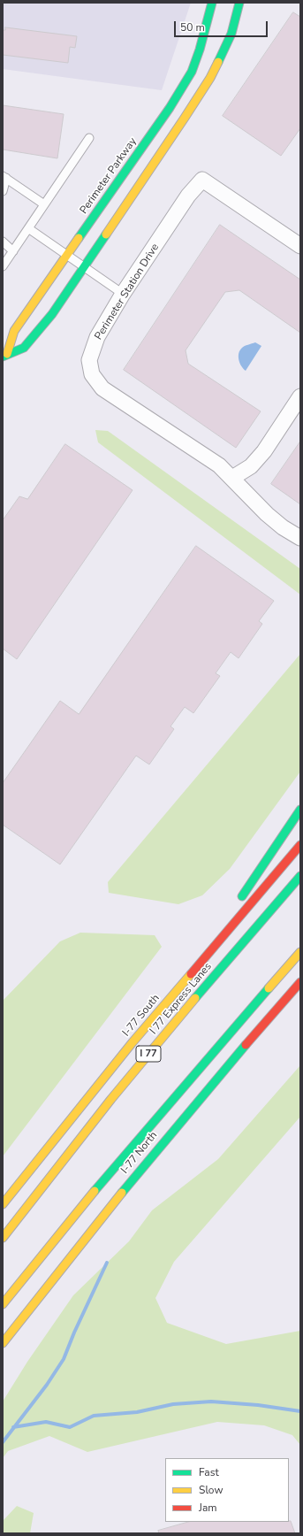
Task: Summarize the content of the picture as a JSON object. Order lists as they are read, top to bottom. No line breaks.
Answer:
{"streets":{"main road":["Perimeter Parkway","I 77 Express Lanes","I-77 South","I 77","I-77 North"],"street":["Perimeter Station Drive"]},"legend":["Fast","Slow","Jam"],"scale_bar":"50 m"}
